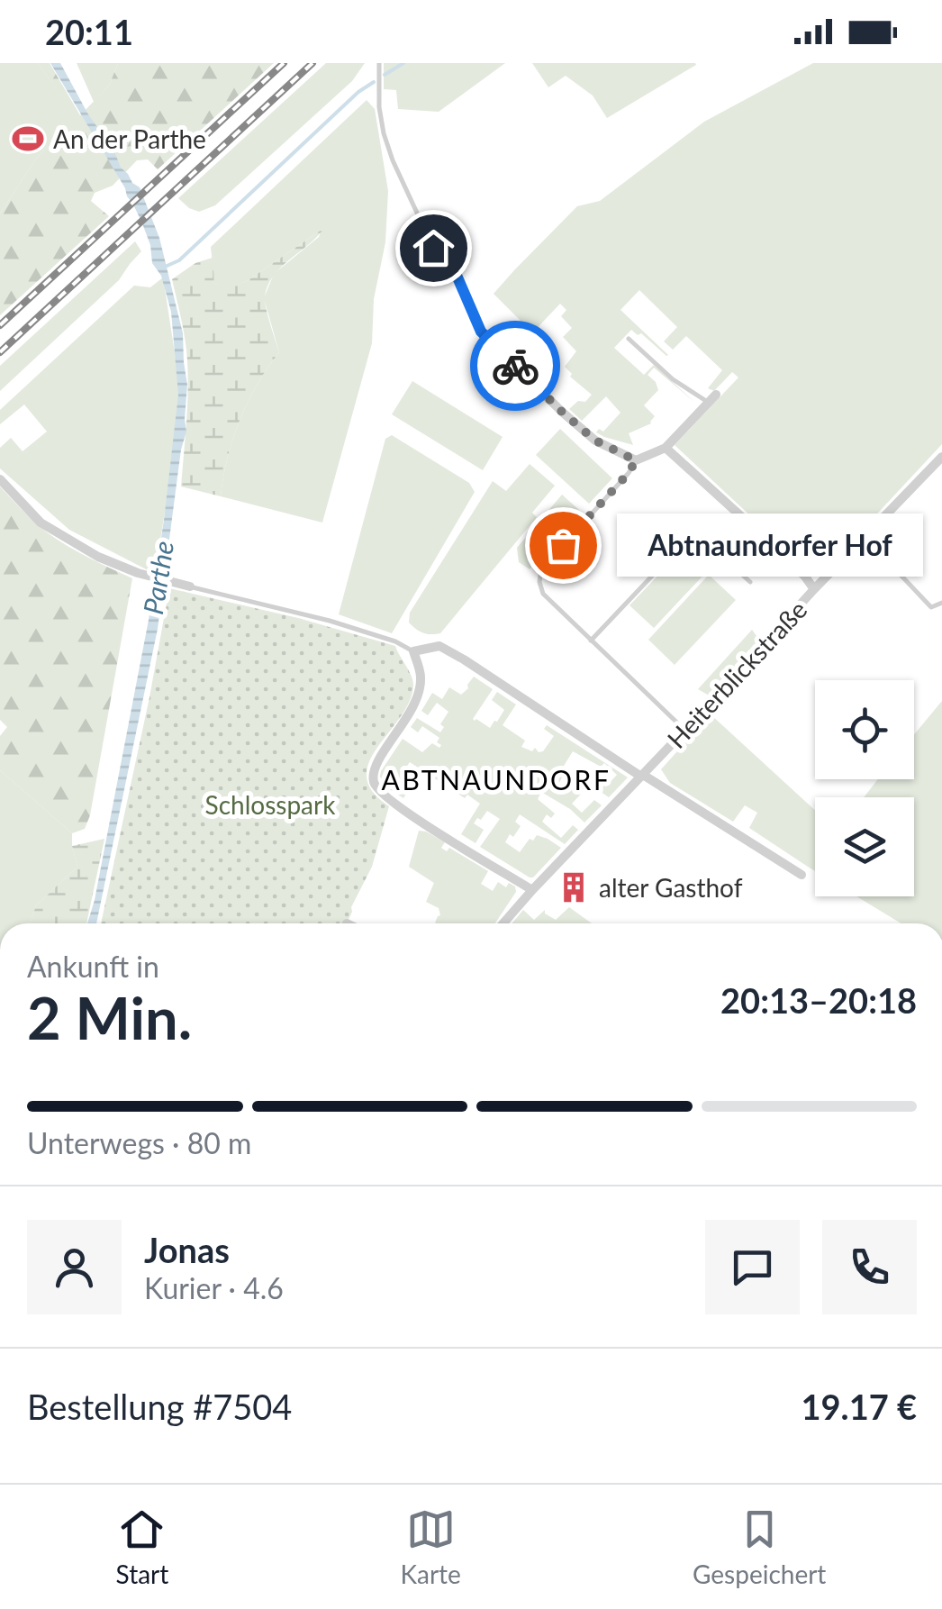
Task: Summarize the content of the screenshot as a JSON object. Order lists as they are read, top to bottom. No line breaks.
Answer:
{"streets":{"street":["Heiterblickstraße"]},"districts":["ABTNAUNDORF"],"water":["Parthe"],"parks":["Schlosspark"],"places":{"sports":["An der Parthe"],"other":["Abtnaundorfer Hof"],"building":["alter Gasthof"]},"page":{"status":"20:11","bubble":"Abtnaundorfer Hof","heading":["2 Min.","Ankunft in","20:13–20:18"],"panel":["Jonas","Kurier · 4.6","Bestellung #7504","19.17 €"],"bar":"Unterwegs · 80 m","tabs":["Start","Karte","Gespeichert"]}}
